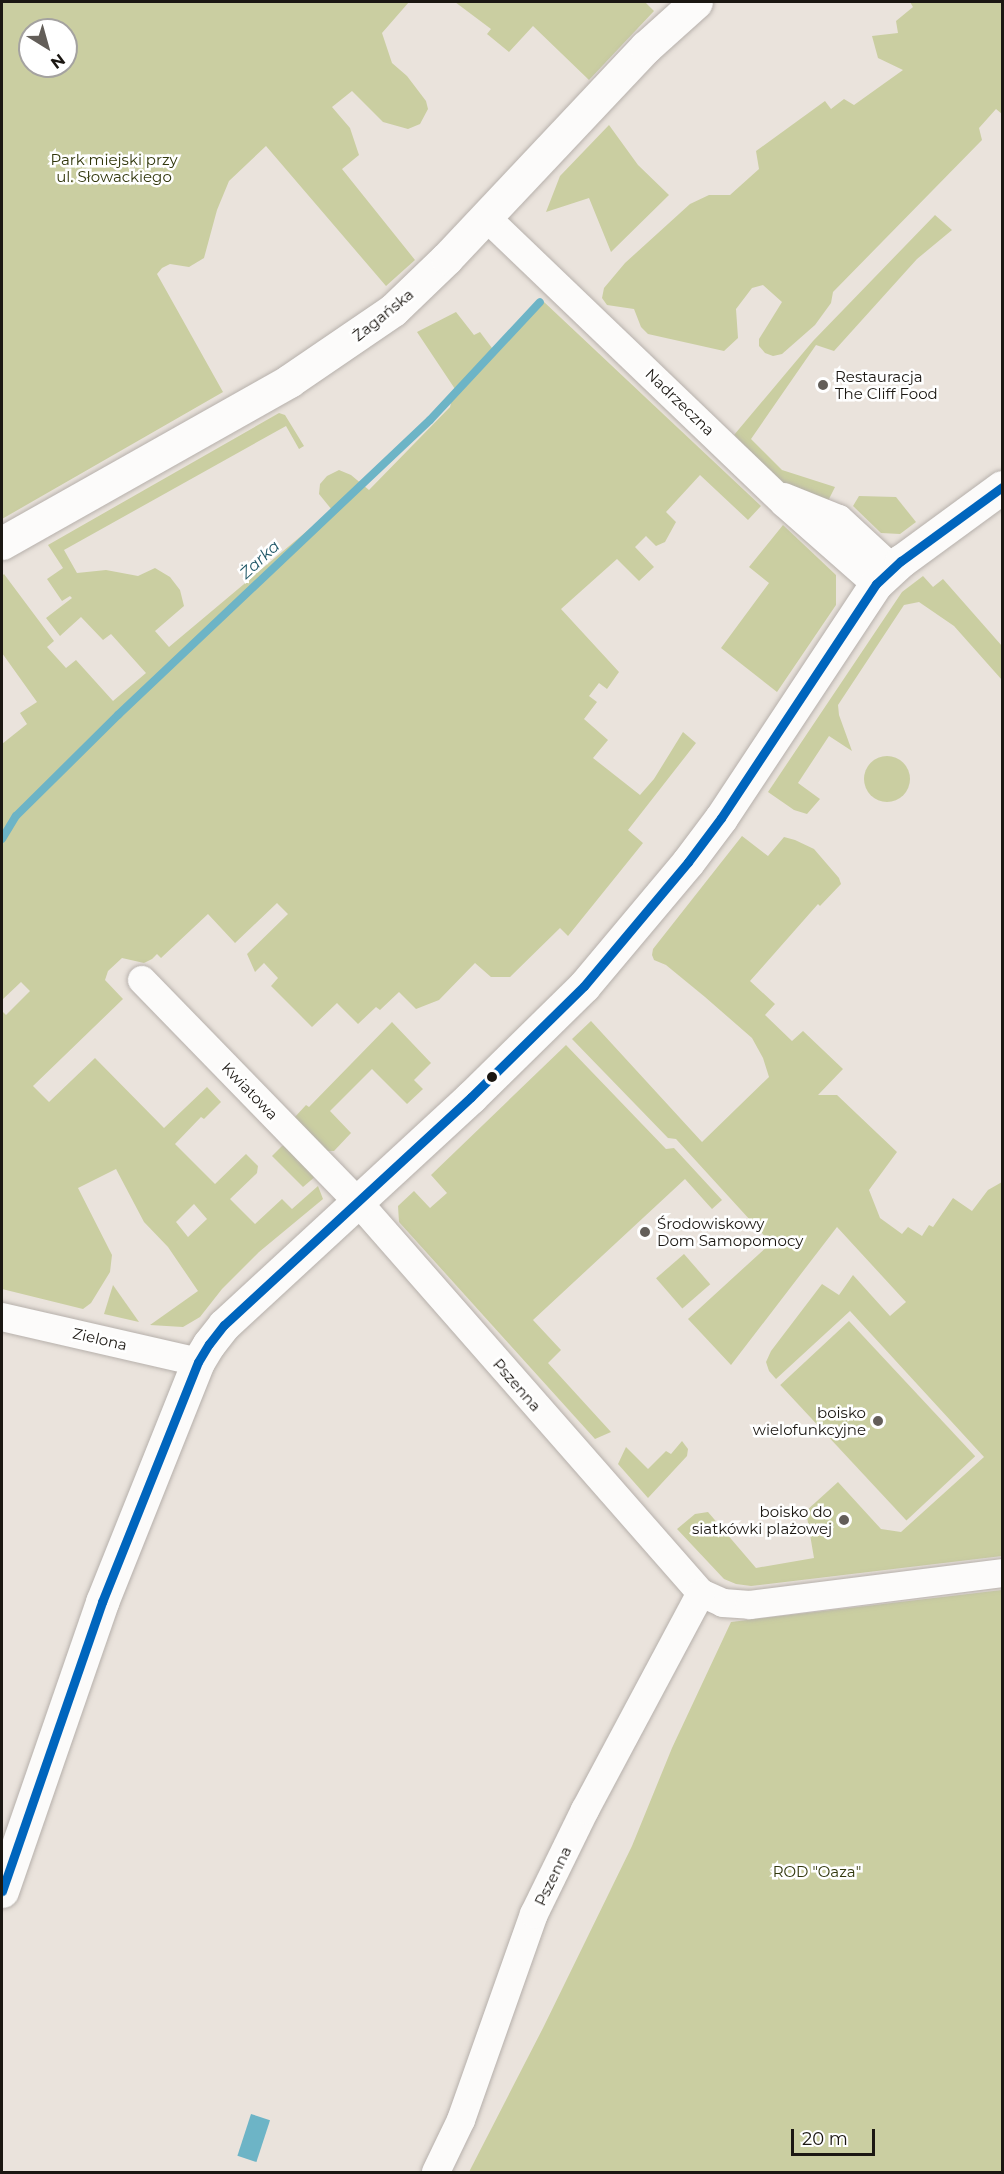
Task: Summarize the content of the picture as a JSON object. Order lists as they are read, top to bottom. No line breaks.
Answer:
{"streets":{"street":["Żagańska","Nadrzeczna","Kwiatowa","Zielona","Pszenna"]},"crossings":[["Żagańska","Nadrzeczna"],["Kwiatowa","Pszenna"]],"water":["Żarka"],"parks":["Park miejski przy ul. Słowackiego","ROD \"Oaza\""],"places":["Restauracja The Cliff Food","Środowiskowy Dom Samopomocy","boisko wielofunkcyjne","boisko do siatkówki plażowej"],"scale_bar":"20 m","north":"bottom right"}
